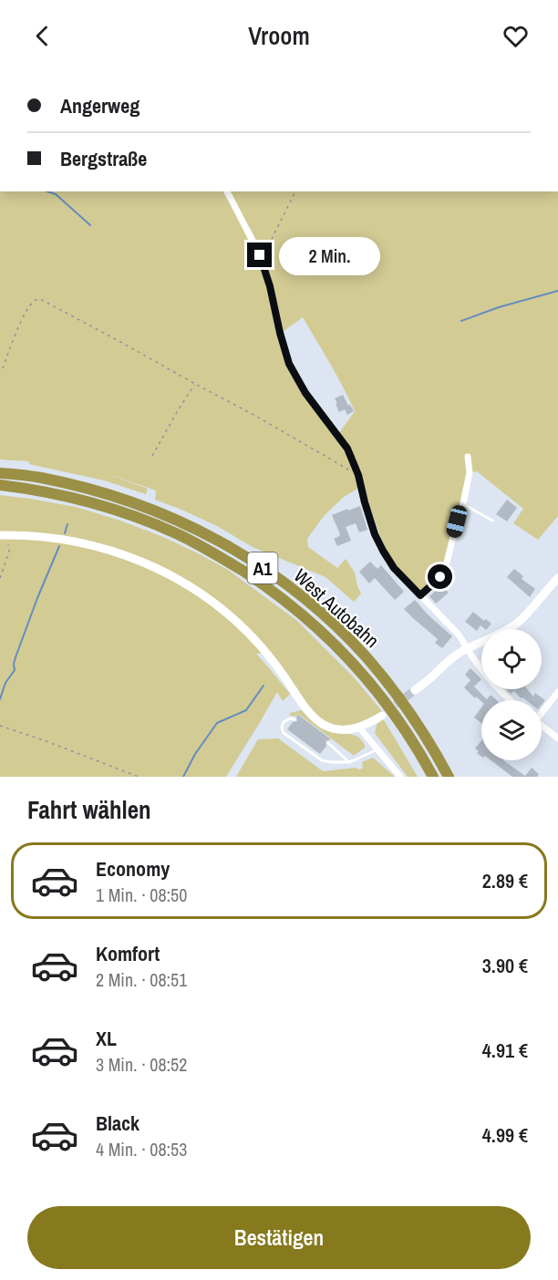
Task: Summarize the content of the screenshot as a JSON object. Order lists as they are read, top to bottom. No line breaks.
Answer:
{"streets":{"highway":["A1","West Autobahn"]},"page":{"header":"Vroom","banner":["Angerweg","Bergstraße"],"bubble":"2 Min.","heading":"Fahrt wählen","list":[{"name":"Economy","note":"1 Min. · 08:50","value":"2.89 €"},{"name":"Komfort","note":"2 Min. · 08:51","value":"3.90 €"},{"name":"XL","note":"3 Min. · 08:52","value":"4.91 €"},{"name":"Black","note":"4 Min. · 08:53","value":"4.99 €"}],"buttons":"Bestätigen"}}
